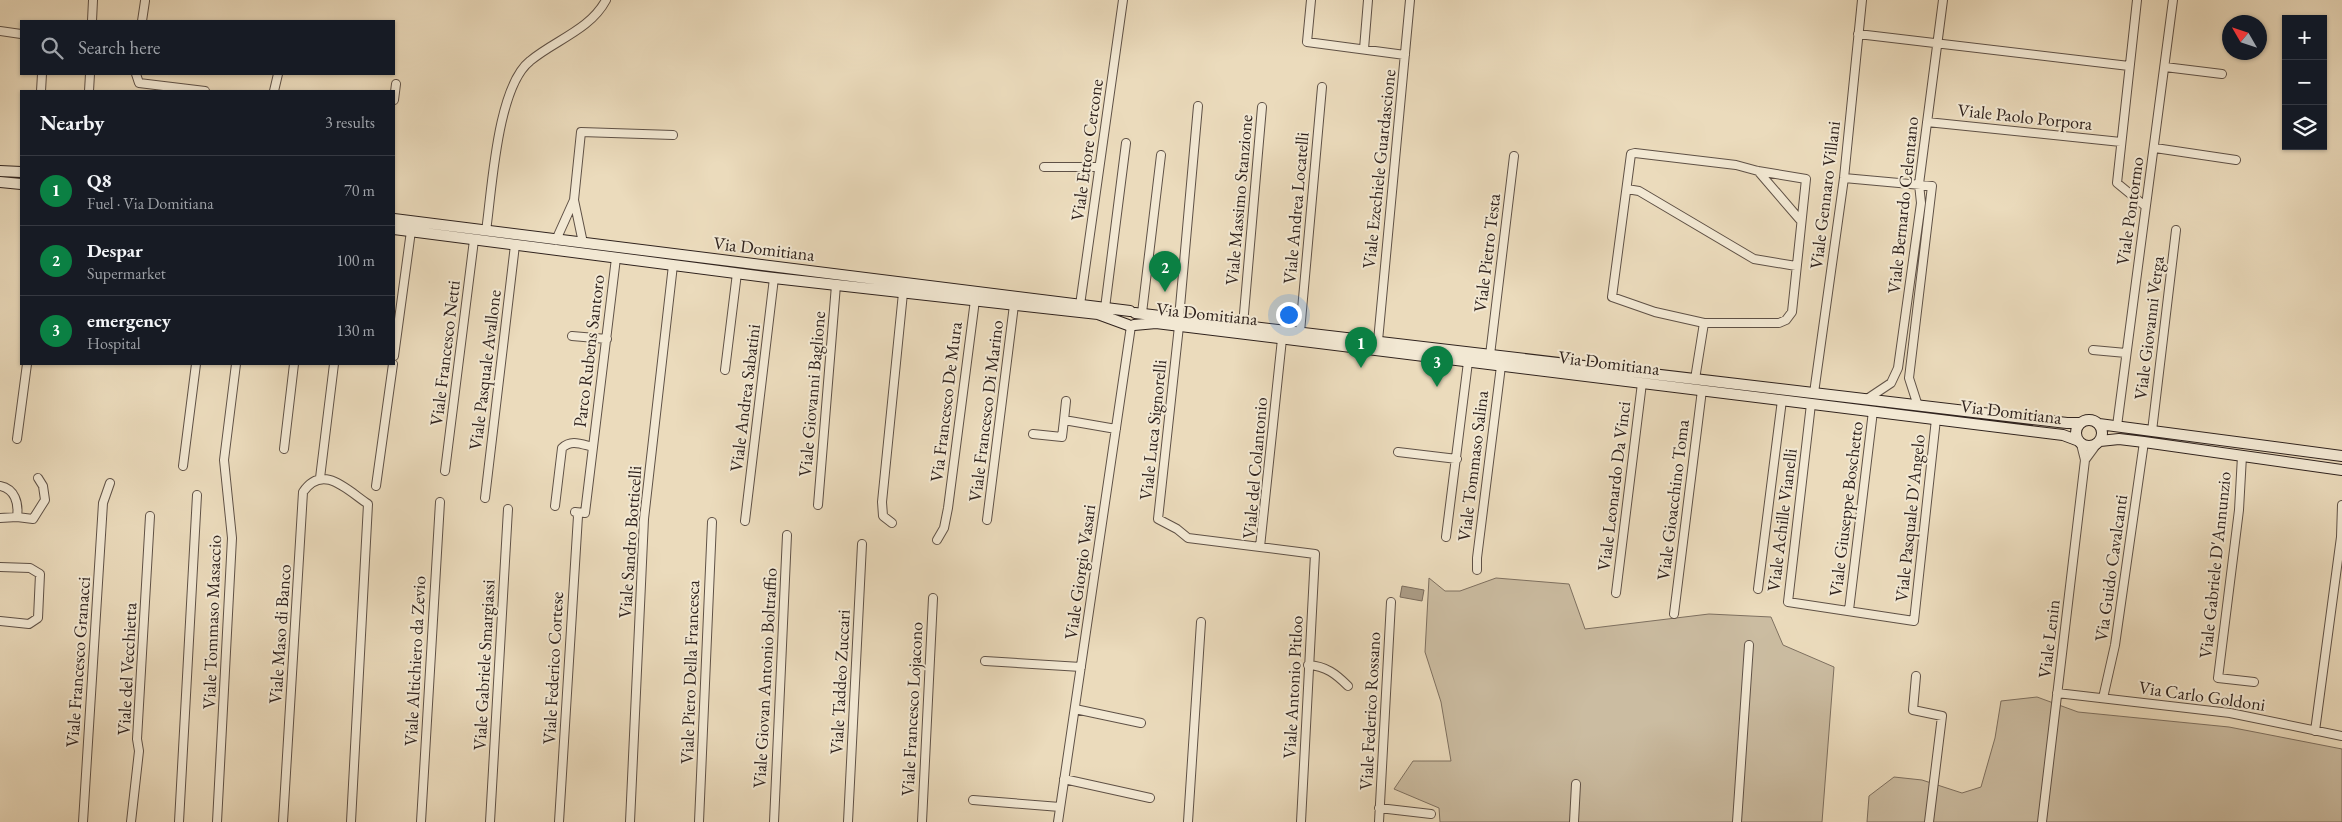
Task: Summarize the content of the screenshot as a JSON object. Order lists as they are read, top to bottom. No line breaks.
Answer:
{"streets":{"main road":["Via Domitiana"],"street":["Viale Paolo Porpora","Viale Ettore Cercone","Viale Ezechiele Guardascione","Viale Gennaro Villani","Viale Massimo Stanzione","Viale Bernardo Celentano","Viale Andrea Locatelli","Viale Pontormo","Viale Pietro Testa","Viale Giovanni Verga","Parco Rubens Santoro","Viale Francesco Netti","Viale Pasquale Avallone","Viale Giovanni Baglione","Viale Andrea Sabatini","Via Francesco De Mura","Viale Francesco Di Marino","Viale Luca Signorelli","Viale Tommaso Salina","Viale del Colantonio","Viale Leonardo Da Vinci","Viale Gioacchino Toma","Viale Giuseppe Boschetto","Viale Pasquale D'Angelo","Viale Achille Vianelli","Viale Sandro Botticelli","Viale Gabriele D'Annunzio","Via Guido Cavalcanti","Viale Giorgio Vasari","Viale Tommaso Masaccio","Viale Maso di Banco","Viale Lenin","Viale Altichiero da Zevio","Viale Francesco Granacci","Viale Gabriele Smargiassi","Viale Federico Cortese","Viale del Vecchietta","Viale Piero Della Francesca","Viale Giovan Antonio Boltraffio","Viale Taddeo Zuccari","Viale Antonio Pitloo","Via Carlo Goldoni","Viale Francesco Lojacono","Viale Federico Rossano"]},"crossings":[["Viale Paolo Porpora","Viale Bernardo Celentano"],["Viale Ettore Cercone","Via Domitiana"],["Viale Ezechiele Guardascione","Via Domitiana"],["Viale Gennaro Villani","Via Domitiana"],["Viale Massimo Stanzione","Via Domitiana"],["Viale Bernardo Celentano","Via Domitiana"],["Viale Andrea Locatelli","Via Domitiana"],["Via Domitiana","Viale Pietro Testa"],["Via Domitiana","Parco Rubens Santoro"],["Via Domitiana","Viale Francesco Netti"],["Via Domitiana","Viale Pasquale Avallone"],["Via Domitiana","Viale Giovanni Baglione"],["Via Domitiana","Viale Andrea Sabatini"],["Via Domitiana","Via Francesco De Mura"],["Via Domitiana","Viale Francesco Di Marino"],["Via Domitiana","Viale Luca Signorelli"],["Via Domitiana","Viale Tommaso Salina"],["Via Domitiana","Viale del Colantonio"],["Via Domitiana","Viale Leonardo Da Vinci"],["Via Domitiana","Viale Gioacchino Toma"],["Via Domitiana","Viale Giuseppe Boschetto"],["Via Domitiana","Viale Pasquale D'Angelo"],["Via Domitiana","Viale Achille Vianelli"],["Via Domitiana","Viale Sandro Botticelli"],["Via Domitiana","Viale Giorgio Vasari"],["Via Domitiana","Viale Lenin"],["Parco Rubens Santoro","Viale Federico Cortese"],["Viale Luca Signorelli","Viale del Colantonio"],["Viale del Colantonio","Viale Antonio Pitloo"],["Viale Giuseppe Boschetto","Viale Achille Vianelli"],["Viale Pasquale D'Angelo","Viale Achille Vianelli"],["Via Guido Cavalcanti","Via Carlo Goldoni"],["Viale Lenin","Via Carlo Goldoni"]],"north":"top left","page":{"map_buttons":["+","−"],"search":"Search here","heading":["Nearby","3 results"],"list":[{"mark":"1","name":"Q8","note":"Fuel · Via Domitiana","value":"70 m"},{"mark":"2","name":"Despar","note":"Supermarket","value":"100 m"},{"mark":"3","name":"emergency","note":"Hospital","value":"130 m"}],"pins":["2","1","3"]}}
